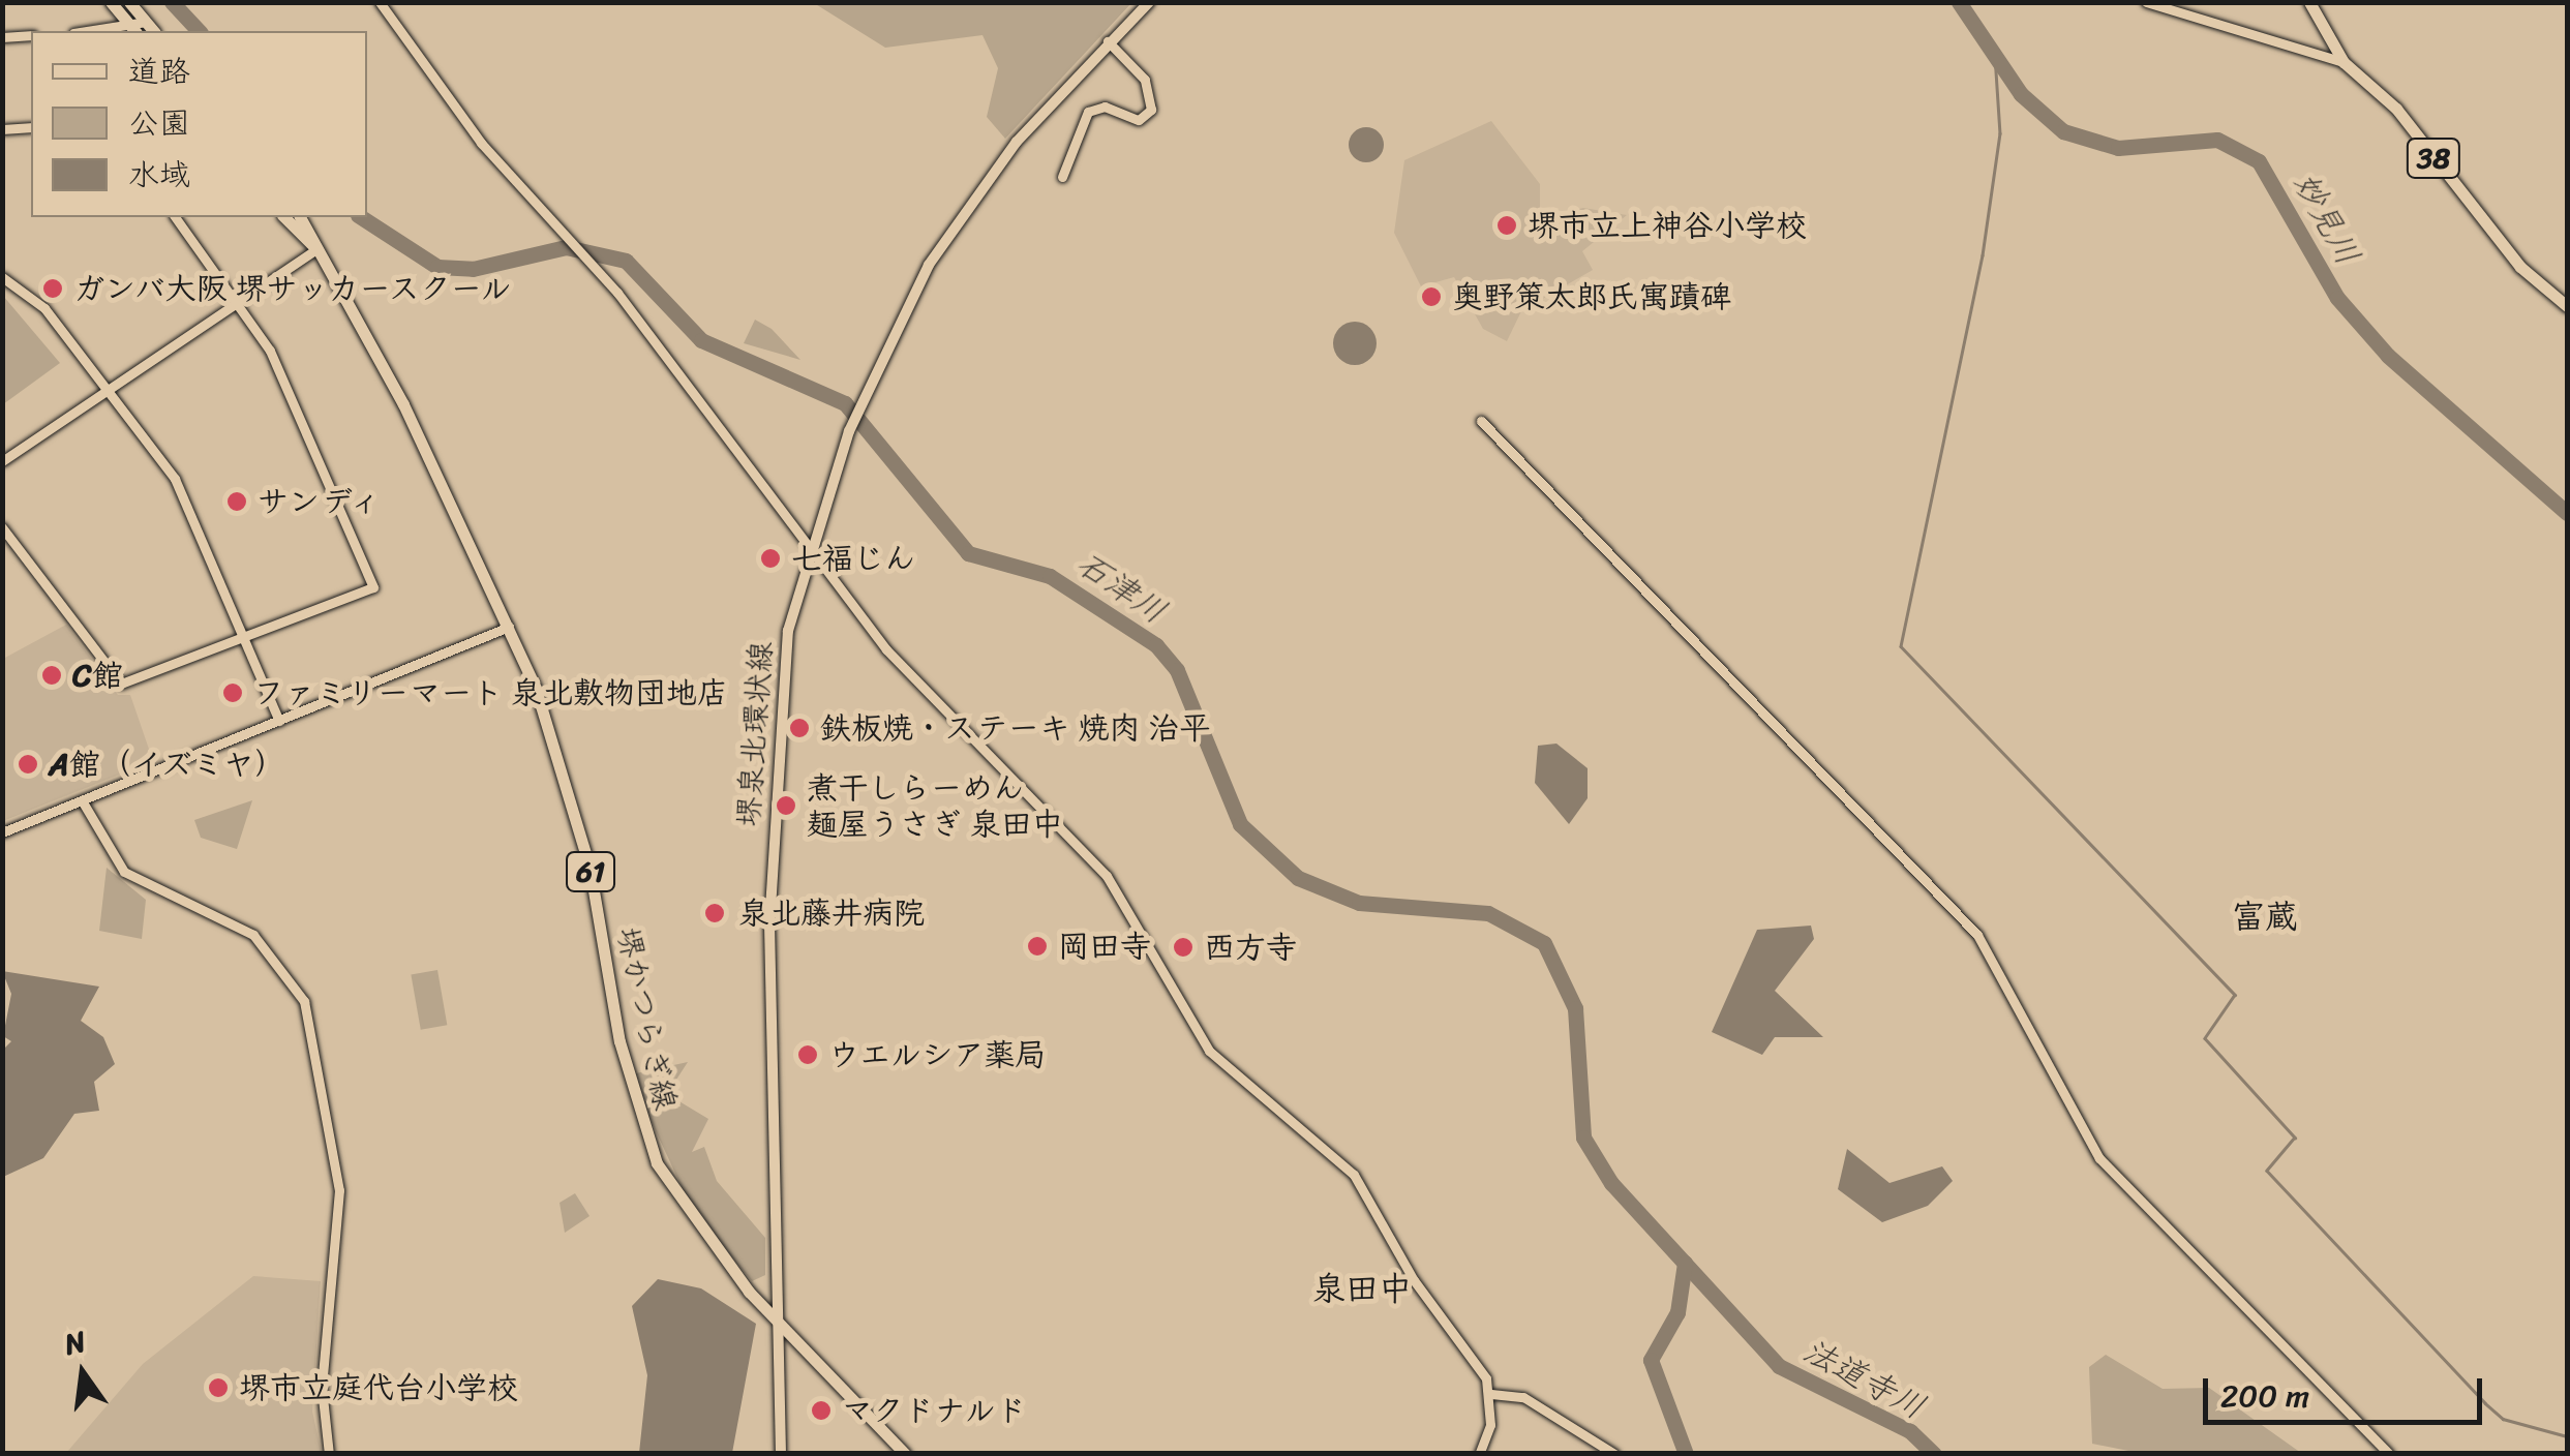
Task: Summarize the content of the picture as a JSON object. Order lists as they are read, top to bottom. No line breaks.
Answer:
{"streets":{"main road":["38","堺泉北環状線","61","堺かつらぎ線"]},"crossings":[["堺泉北環状線","堺かつらぎ線"]],"districts":["富蔵","泉田中"],"water":["妙見川","石津川","法道寺川"],"places":["堺市立上神谷小学校","ガンバ大阪 堺サッカースクール","奥野策太郎氏寓蹟碑","サンディ","七福じん","C館","ファミリーマート 泉北敷物団地店","鉄板焼・ステーキ 焼肉 治平","A館（イズミヤ）","煮干しらーめん 麺屋うさぎ 泉田中","泉北藤井病院","岡田寺","西方寺","ウエルシア薬局","堺市立庭代台小学校","マクドナルド"],"legend":["道路","公園","水域"],"scale_bar":"200 m","north":"top"}
